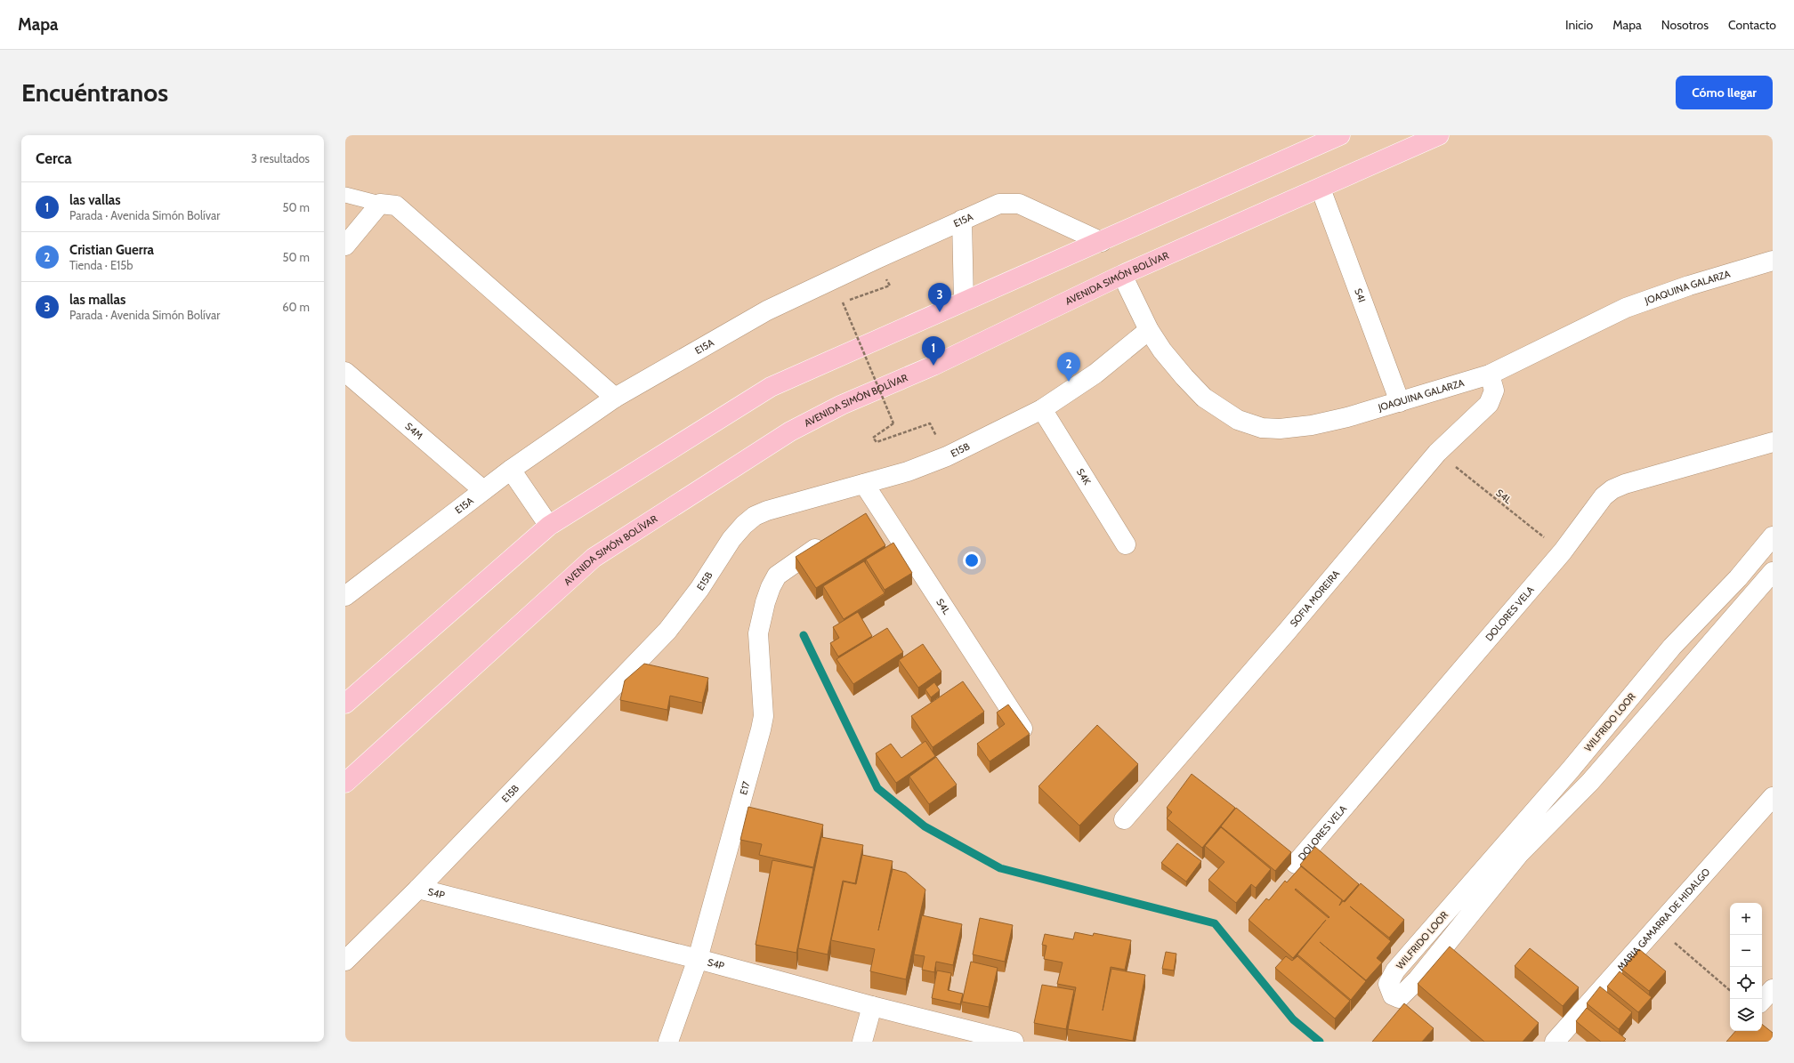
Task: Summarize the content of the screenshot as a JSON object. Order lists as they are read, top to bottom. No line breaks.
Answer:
{"streets":{"highway":["AVENIDA SIMÓN BOLÍVAR"],"street":["E15A","JOAQUINA GALARZA","S4I","S4M","E15B","S4K","S4L","SOFIA MOREIRA","DOLORES VELA","WILFRIDO LOOR","E17","S4P","MARIA GAMARRA DE HIDALGO"]},"crossings":[["E15A","S4M"],["AVENIDA SIMÓN BOLÍVAR","JOAQUINA GALARZA"],["AVENIDA SIMÓN BOLÍVAR","S4I"],["JOAQUINA GALARZA","S4I"],["JOAQUINA GALARZA","E15B"],["JOAQUINA GALARZA","SOFIA MOREIRA"],["E15B","S4K"],["E15B","S4L"],["E15B","S4P"],["S4L","SOFIA MOREIRA"],["S4L","DOLORES VELA"],["E17","S4P"]],"page":{"header":"Mapa","nav":["Inicio","Mapa","Nosotros","Contacto"],"buttons":"Cómo llegar","title":"Encuéntranos","heading":["Cerca","3 resultados"],"list":[{"mark":"1","name":"las vallas","note":"Parada · Avenida Simón Bolívar","value":"50 m"},{"mark":"2","name":"Cristian Guerra","note":"Tienda · E15b","value":"50 m"},{"mark":"3","name":"las mallas","note":"Parada · Avenida Simón Bolívar","value":"60 m"}],"pins":["3","1","2"],"map_buttons":["+","−"]}}
